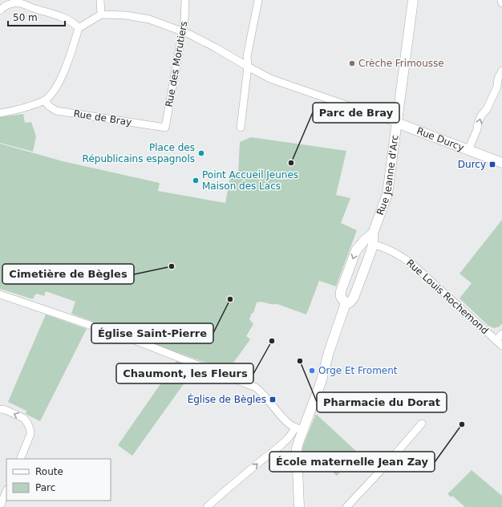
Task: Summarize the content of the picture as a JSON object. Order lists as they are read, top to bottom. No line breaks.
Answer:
{"streets":{"street":["Rue des Morutiers","Rue de Bray","Rue Durcy","Rue Jeanne d'Arc","Rue Louis Rochemond"]},"crossings":[["Rue des Morutiers","Rue de Bray"],["Rue Durcy","Rue Jeanne d'Arc"],["Rue Jeanne d'Arc","Rue Louis Rochemond"]],"places":{"other":["Crèche Frimousse","Place des Républicains espagnols","Parc de Bray","Point Accueil Jeunes Maison des Lacs","Cimetière de Bègles","Église Saint-Pierre","Chaumont, les Fleurs","Pharmacie du Dorat","Orge Et Froment","École maternelle Jean Zay"],"transit":["Durcy","Église de Bègles"]},"legend":["Route","Parc"],"scale_bar":"50 m"}
